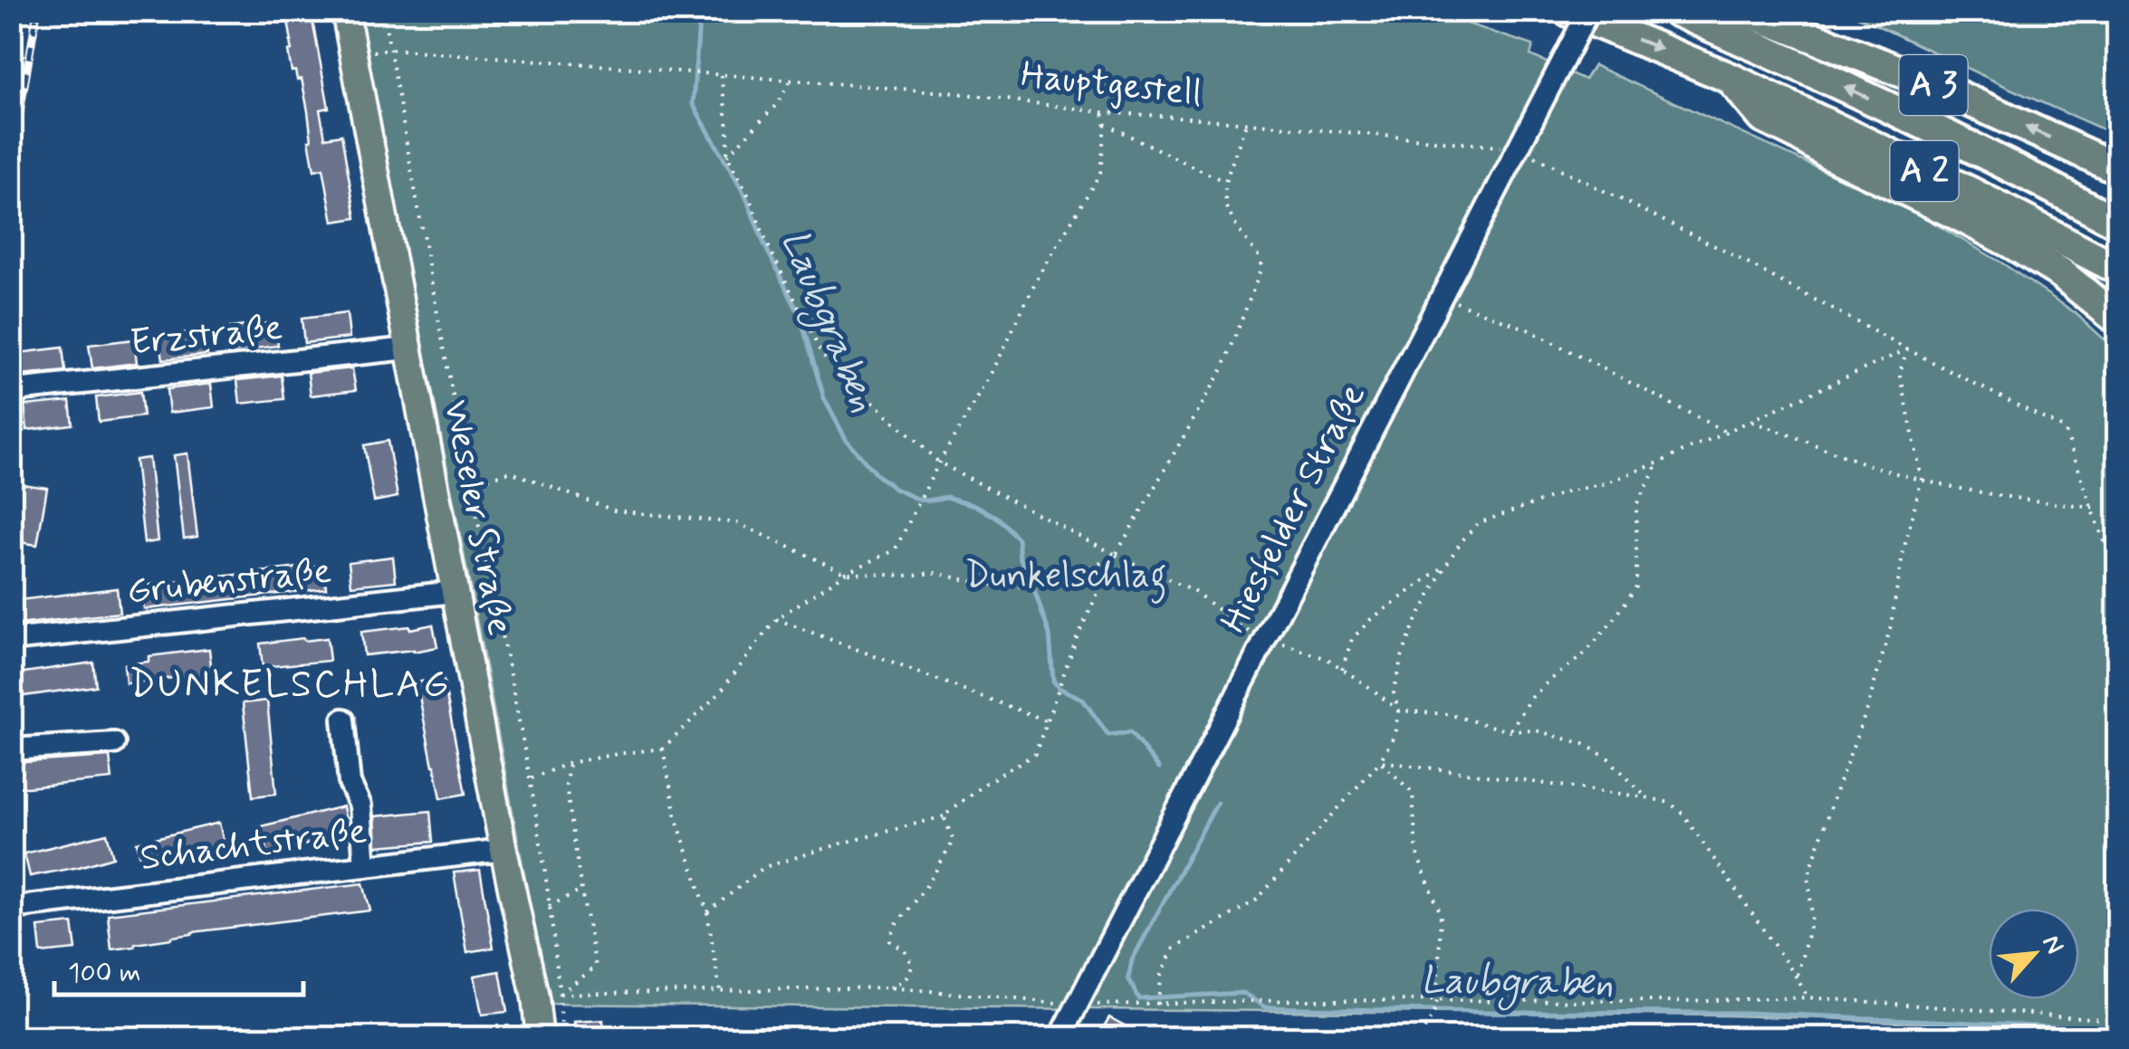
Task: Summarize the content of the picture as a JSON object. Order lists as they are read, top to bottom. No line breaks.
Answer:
{"streets":{"highway":["A 3","A 2"],"main road":["Weseler Straße"],"street":["Erzstraße","Hiesfelder Straße","Grubenstraße","Schachtstraße"],"path":["Hauptgestell"]},"crossings":[["Hauptgestell","Hiesfelder Straße"],["Erzstraße","Weseler Straße"],["Weseler Straße","Grubenstraße"],["Weseler Straße","Schachtstraße"]],"districts":["DUNKELSCHLAG"],"water":["Laubgraben"],"parks":["Dunkelschlag"],"scale_bar":"100 m","north":"top right"}
